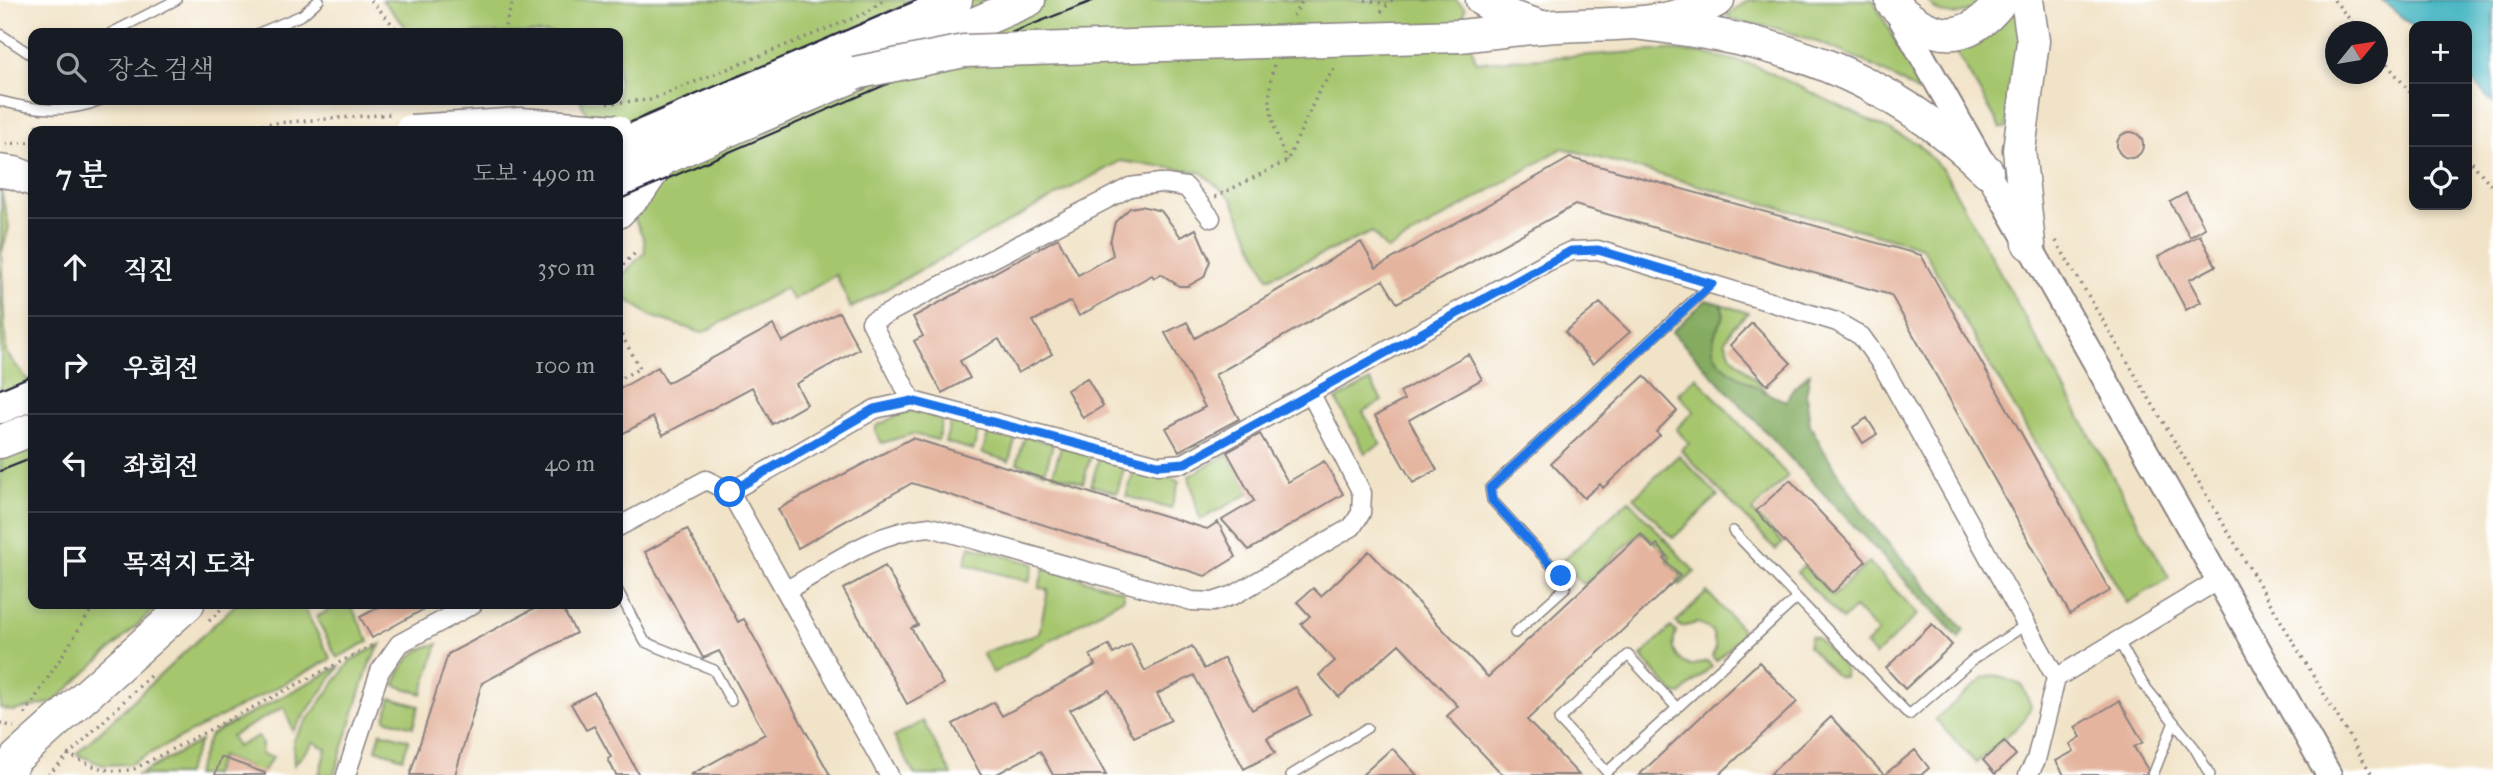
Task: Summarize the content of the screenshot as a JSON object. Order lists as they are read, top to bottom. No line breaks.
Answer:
{"north":"top right","page":{"map_buttons":["+","−"],"search":"장소 검색","heading":["7 분","도보 · 490 m"],"list":[["직진","350 m"],["우회전","100 m"],["좌회전","40 m"],"목적지 도착"]}}
